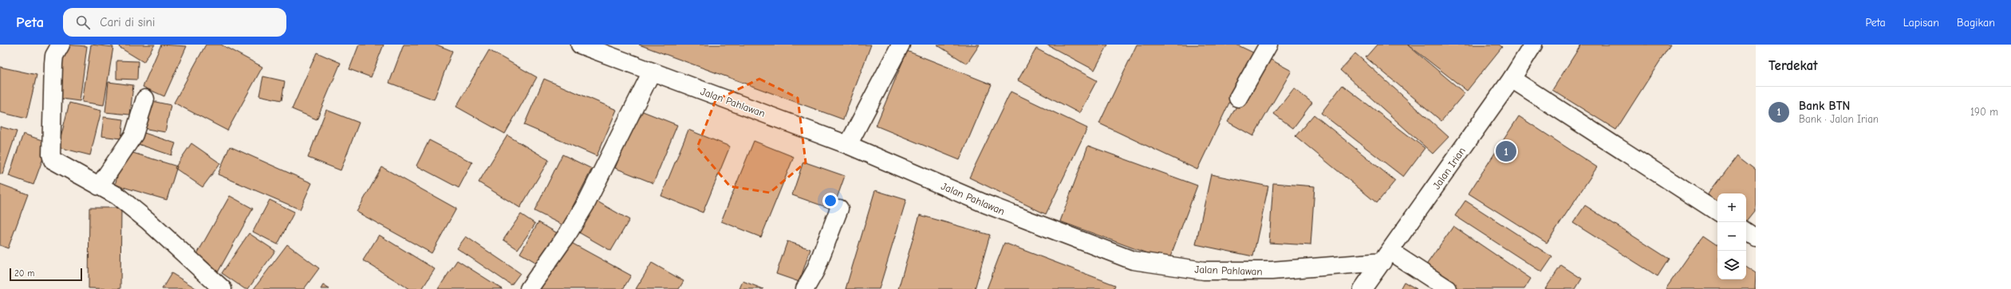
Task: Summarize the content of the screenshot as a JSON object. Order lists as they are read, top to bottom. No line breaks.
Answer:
{"streets":{"street":["Jalan Pahlawan","Jalan Irian"]},"crossings":[["Jalan Pahlawan","Jalan Irian"]],"scale_bar":"20 m","page":{"header":"Peta","search":"Cari di sini","nav":["Peta","Lapisan","Bagikan"],"heading":"Terdekat","list":[{"mark":"1","name":"Bank BTN","note":"Bank · Jalan Irian","value":"190 m"}],"pins":"1","map_buttons":["+","−"],"scale":"20 m"}}
